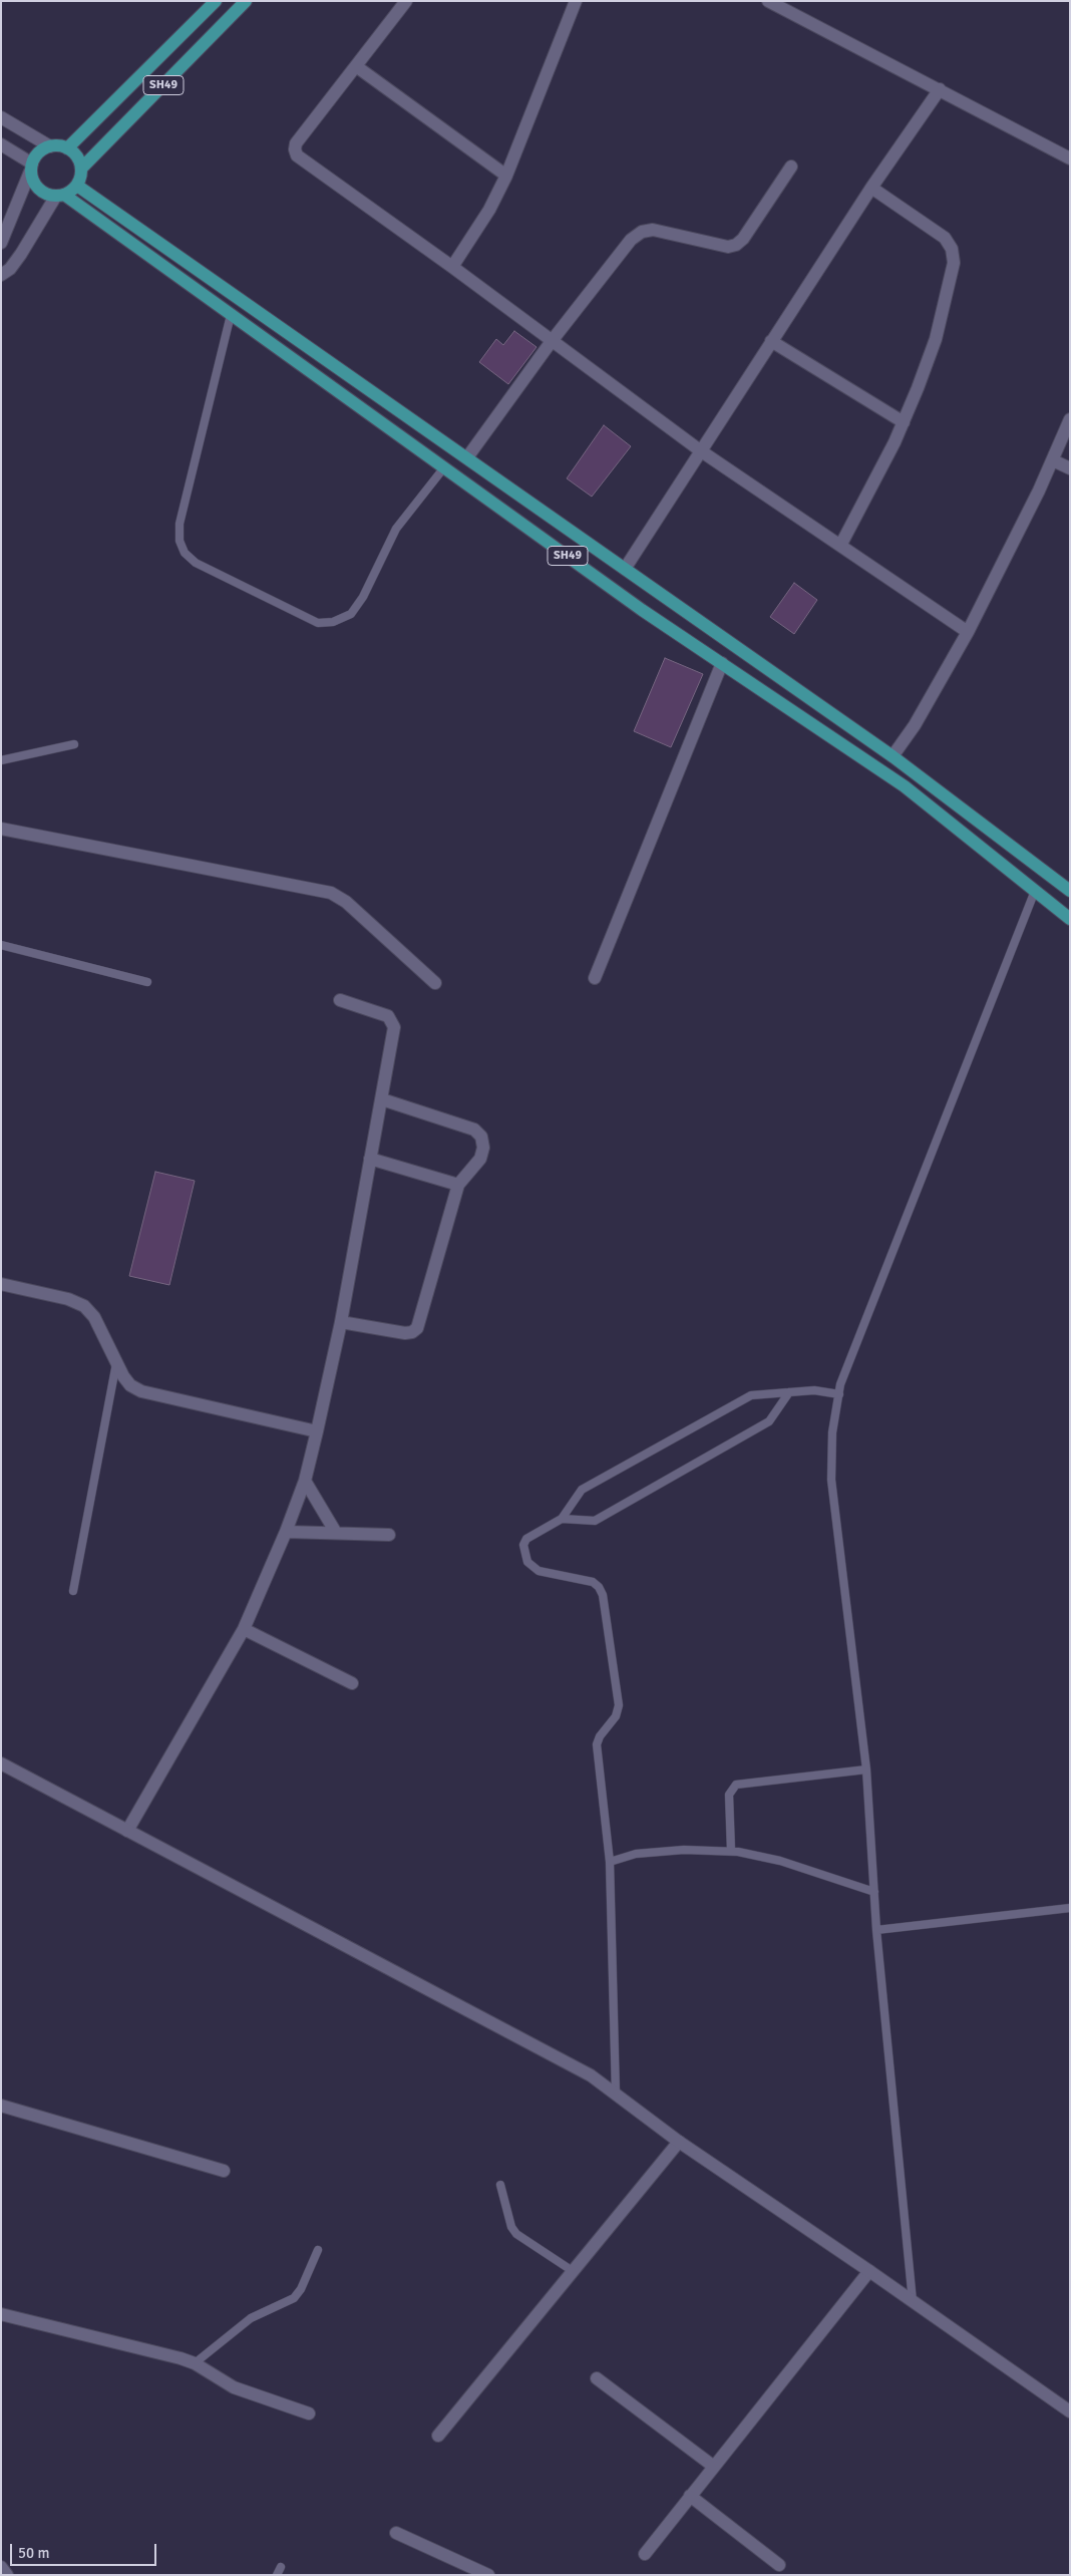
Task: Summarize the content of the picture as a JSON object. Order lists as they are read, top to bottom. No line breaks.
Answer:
{"streets":{"main road":["SH49"]},"scale_bar":"50 m"}
